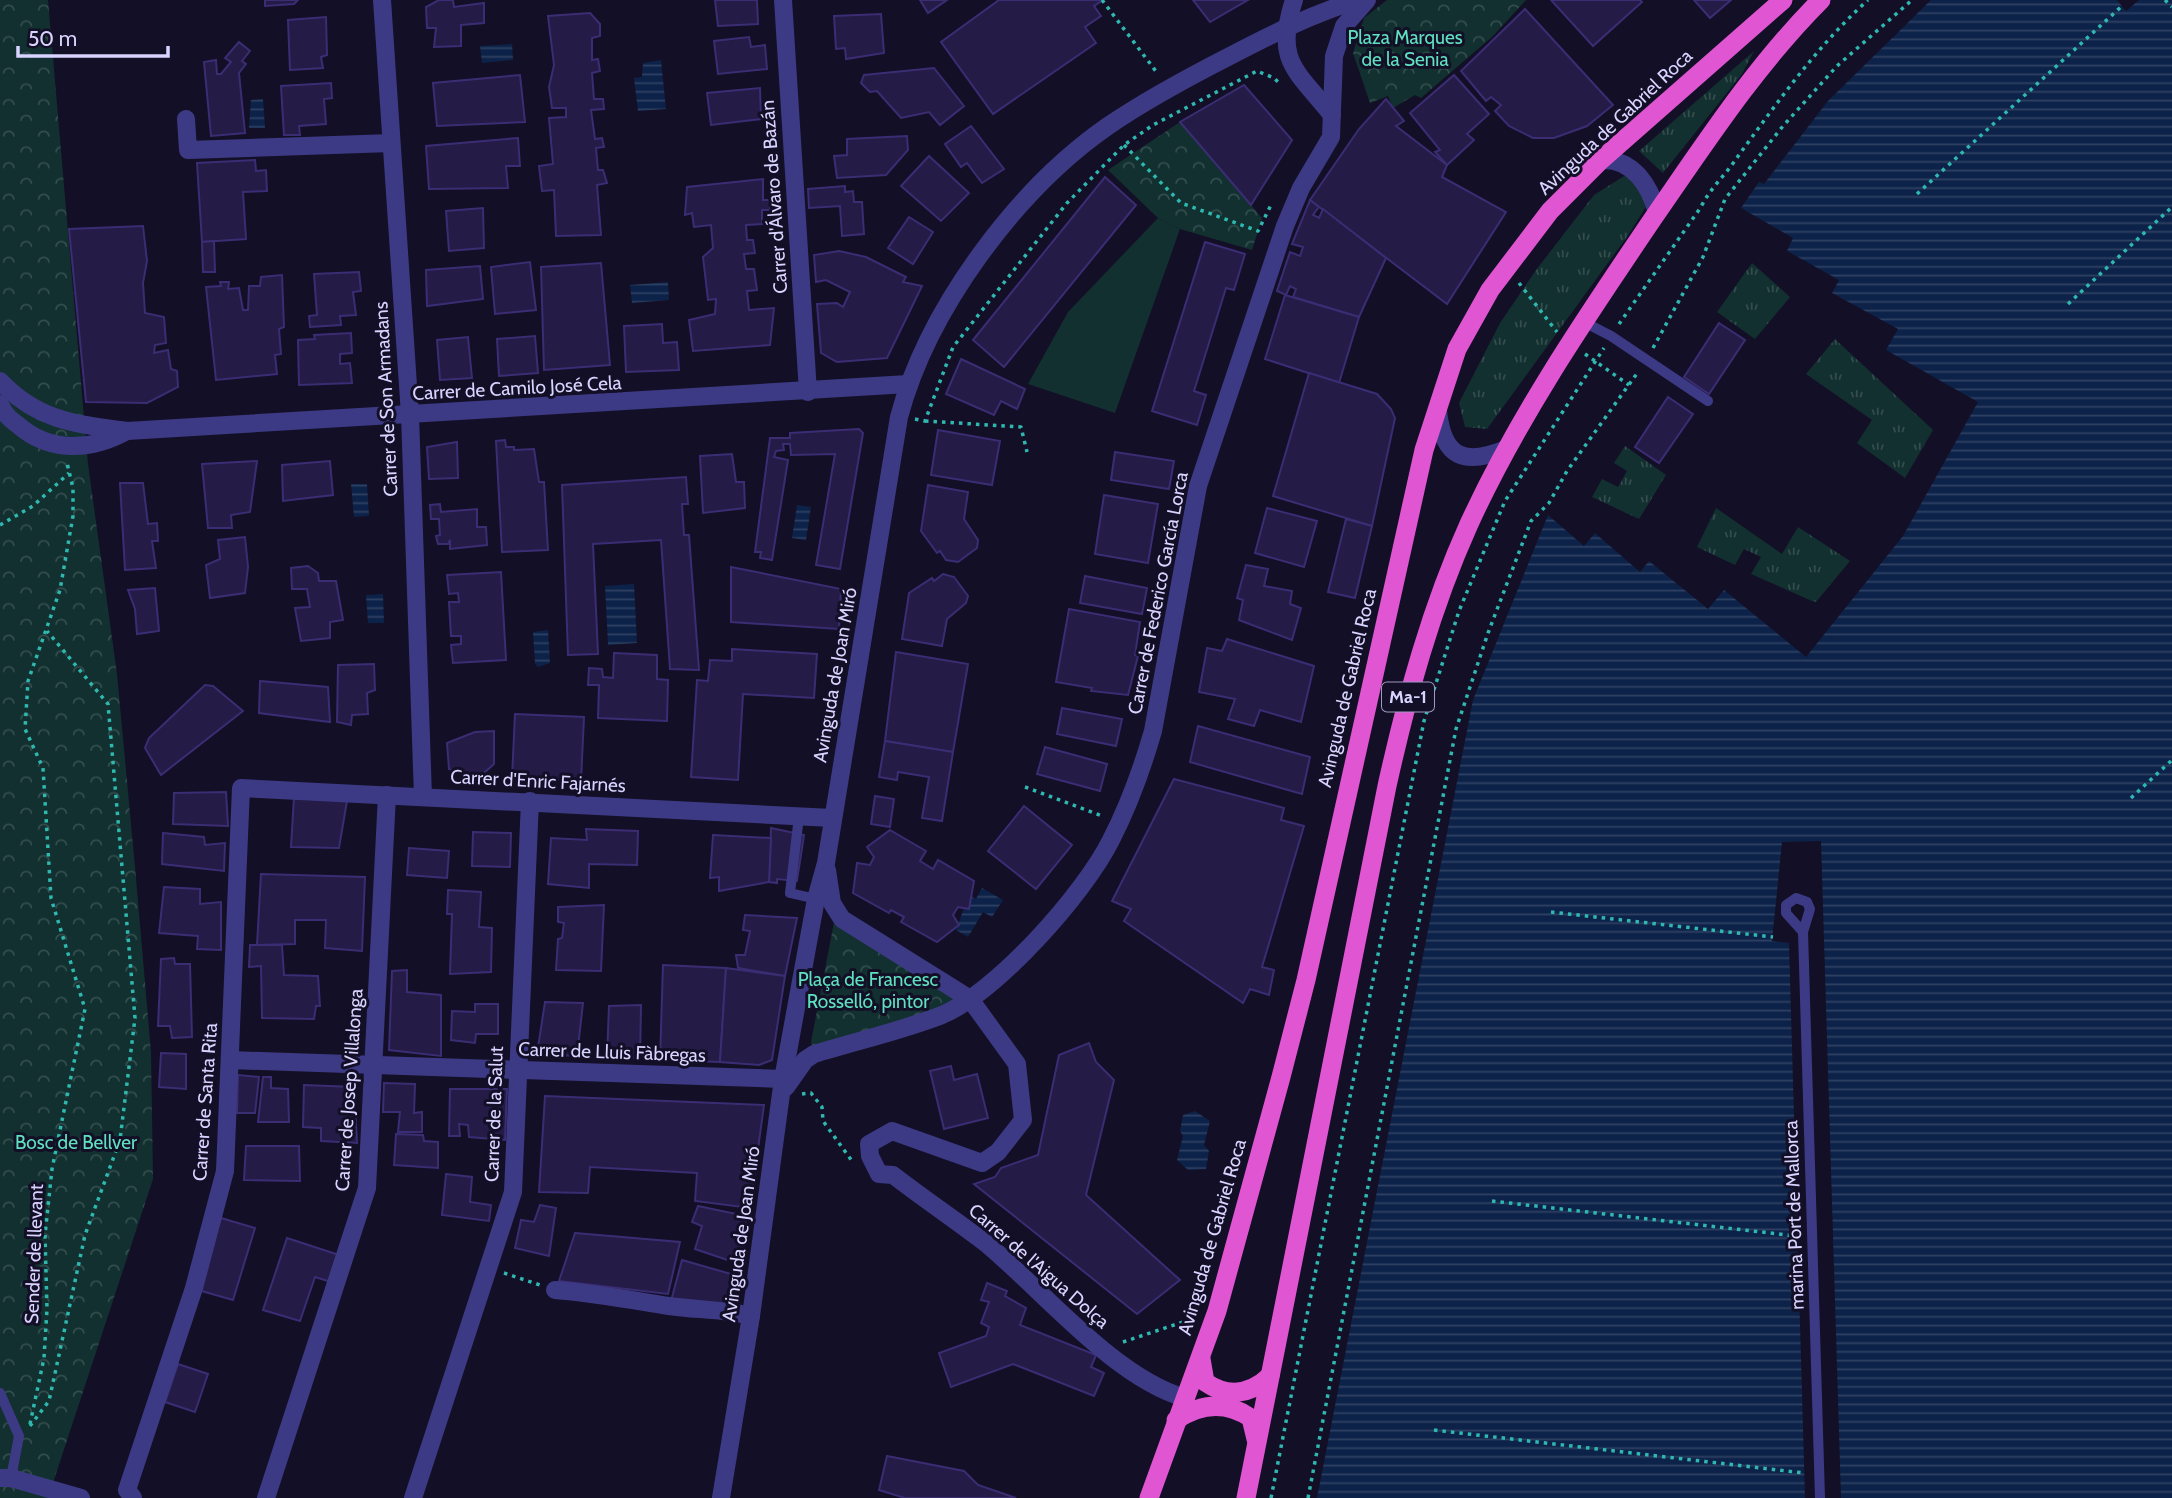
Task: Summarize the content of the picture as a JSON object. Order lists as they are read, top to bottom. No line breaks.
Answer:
{"streets":{"highway":["Avinguda de Gabriel Roca","Ma-1"],"street":["Carrer d'Álvaro de Bazán","Carrer de Camilo José Cela","Carrer de Son Armadans","Carrer de Federico García Lorca","Avinguda de Joan Miró","Carrer d'Enric Fajarnés","Carrer de Lluis Fàbregas","Carrer de Josep Villalonga","Carrer de Santa Rita","Carrer de la Salut","Carrer de l'Aigua Dolça"],"lane":["marina Port de Mallorca"],"path":["Sender de llevant"]},"crossings":[["Avinguda de Gabriel Roca","Carrer de l'Aigua Dolça"],["Carrer d'Álvaro de Bazán","Carrer de Camilo José Cela"],["Carrer de Camilo José Cela","Carrer de Son Armadans"],["Carrer de Camilo José Cela","Avinguda de Joan Miró"],["Carrer de Son Armadans","Carrer d'Enric Fajarnés"],["Avinguda de Joan Miró","Carrer d'Enric Fajarnés"],["Avinguda de Joan Miró","Carrer de Lluis Fàbregas"],["Carrer d'Enric Fajarnés","Carrer de Josep Villalonga"],["Carrer d'Enric Fajarnés","Carrer de Santa Rita"],["Carrer d'Enric Fajarnés","Carrer de la Salut"],["Carrer de Lluis Fàbregas","Carrer de Josep Villalonga"],["Carrer de Lluis Fàbregas","Carrer de Santa Rita"],["Carrer de Lluis Fàbregas","Carrer de la Salut"]],"parks":["Plaza Marques de la Senia","Plaça de Francesc Rosselló, pintor","Bosc de Bellver"],"scale_bar":"50 m"}
